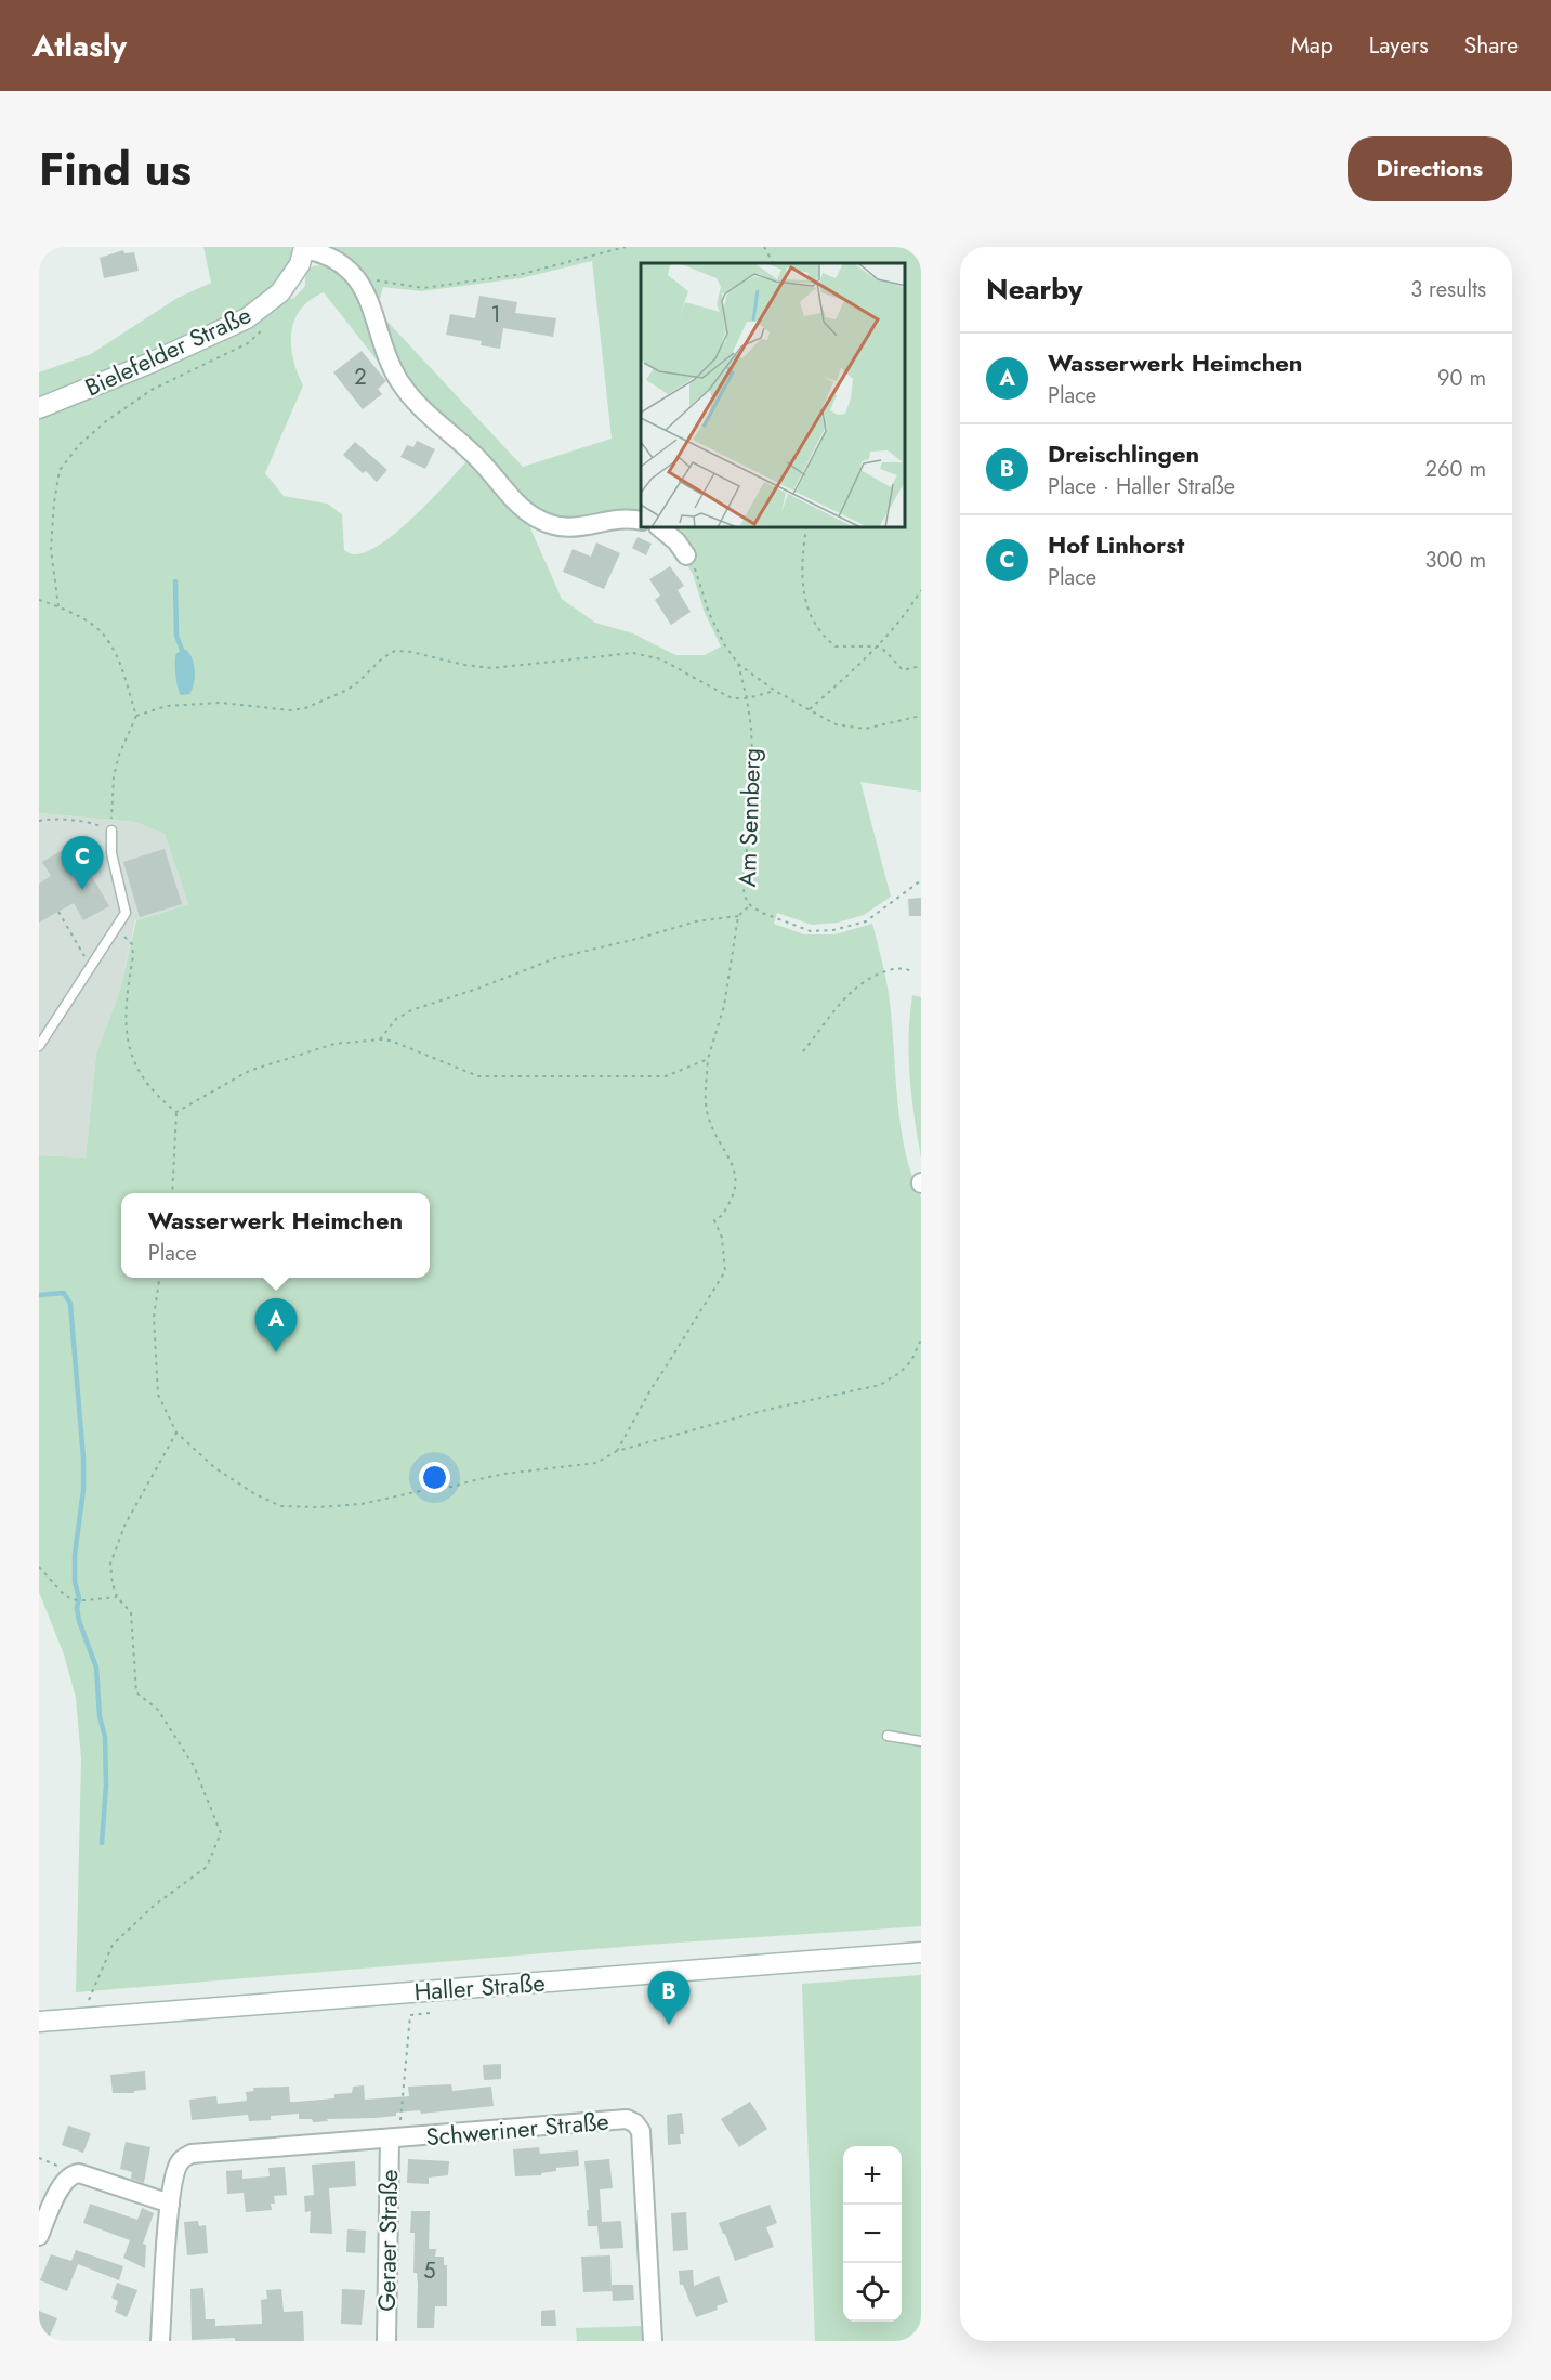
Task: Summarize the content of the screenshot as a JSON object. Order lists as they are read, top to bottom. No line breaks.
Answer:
{"streets":{"main road":["Bielefelder Straße","Haller Straße"],"street":["Schweriner Straße","Geraer Straße"],"path":["Am Sennberg"]},"crossings":[["Schweriner Straße","Geraer Straße"]],"house_numbers":["1","2","5"],"page":{"header":"Atlasly","nav":["Map","Layers","Share"],"title":"Find us","buttons":"Directions","heading":["Nearby","3 results"],"list":[{"mark":"A","name":"Wasserwerk Heimchen","note":"Place","value":"90 m"},{"mark":"B","name":"Dreischlingen","note":"Place · Haller Straße","value":"260 m"},{"mark":"C","name":"Hof Linhorst","note":"Place","value":"300 m"}],"pins":["C","A","B"],"popup":["Wasserwerk Heimchen","Place"],"map_buttons":["+","−"]}}
